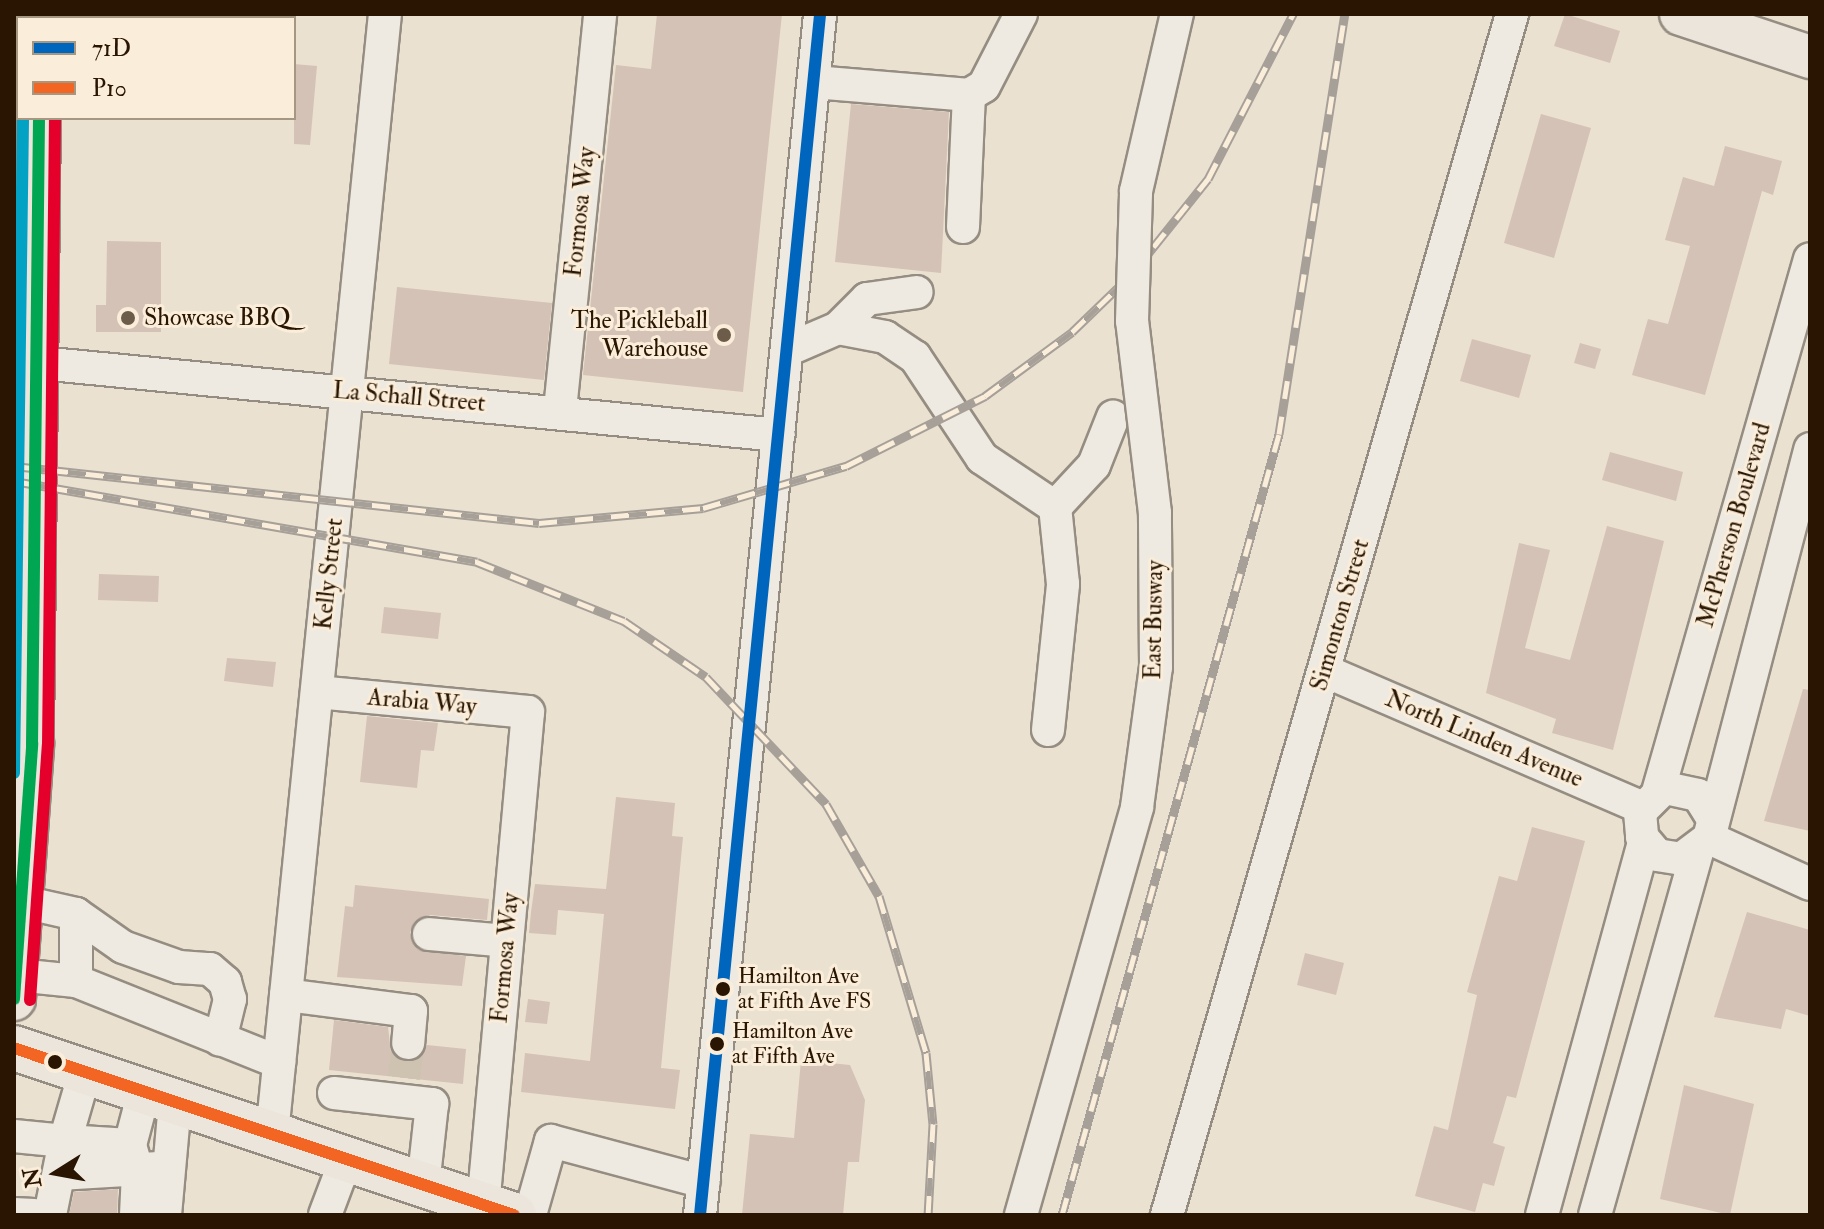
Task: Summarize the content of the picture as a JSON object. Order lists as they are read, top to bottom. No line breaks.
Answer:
{"streets":{"street":["Formosa Way","La Schall Street","McPherson Boulevard","Kelly Street","Simonton Street","East Busway","Arabia Way","North Linden Avenue"]},"crossings":[["Formosa Way","La Schall Street"],["Formosa Way","Arabia Way"],["La Schall Street","Kelly Street"],["McPherson Boulevard","North Linden Avenue"],["Kelly Street","Arabia Way"],["Simonton Street","North Linden Avenue"]],"places":["Showcase BBQ","The Pickleball Warehouse","Hamilton Ave at Fifth Ave FS","Hamilton Ave at Fifth Ave"],"lines":["transit line 71D","transit line P10"],"legend":["71D","P10"],"north":"left"}
